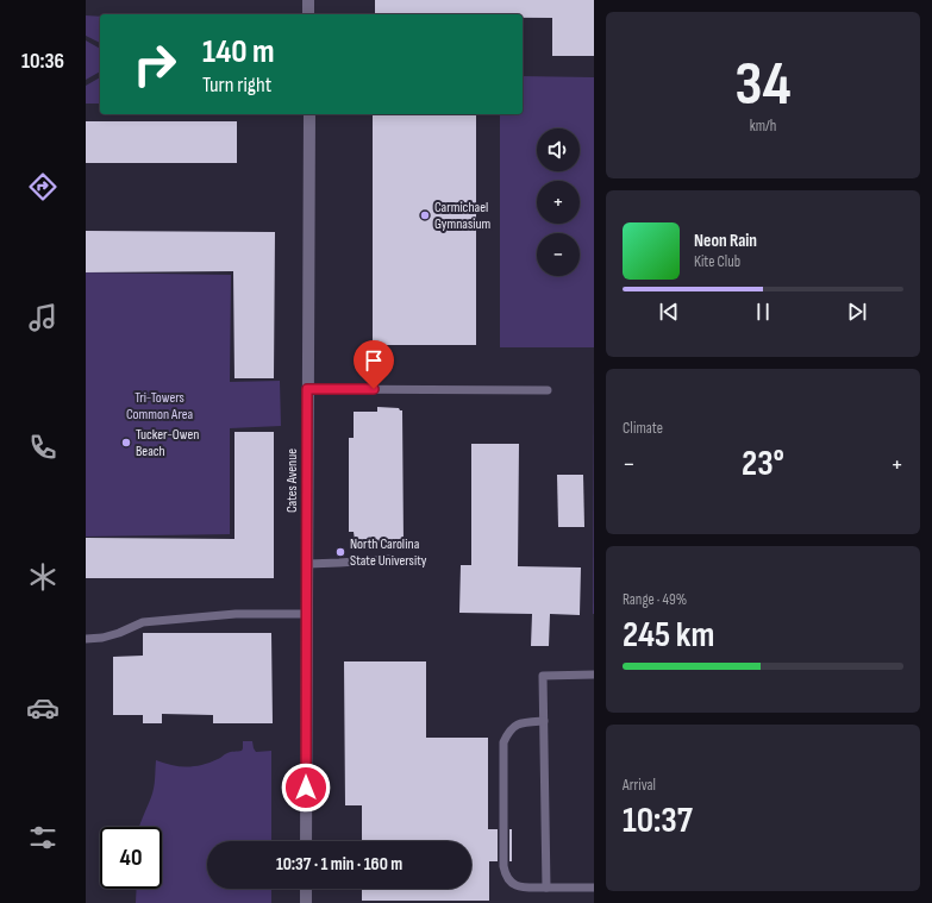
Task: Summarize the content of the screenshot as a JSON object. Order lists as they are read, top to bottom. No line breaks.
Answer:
{"streets":{"street":["Cates Avenue"]},"parks":["Tri-Towers Common Area"],"places":["Carmichael Gymnasium","Tucker-Owen Beach","North Carolina State University"],"page":{"tabs":"10:36","tile":[["34","km/h"],"Climate",["Range · 49%","245 km"],["Arrival","10:37"]],"turn":["140 m","Turn right"],"map_buttons":["+","−"],"song":["Neon Rain","Kite Club"],"heat":["−","23°","+"],"limit":"40","trip":"10:37 · 1 min · 160 m"}}
